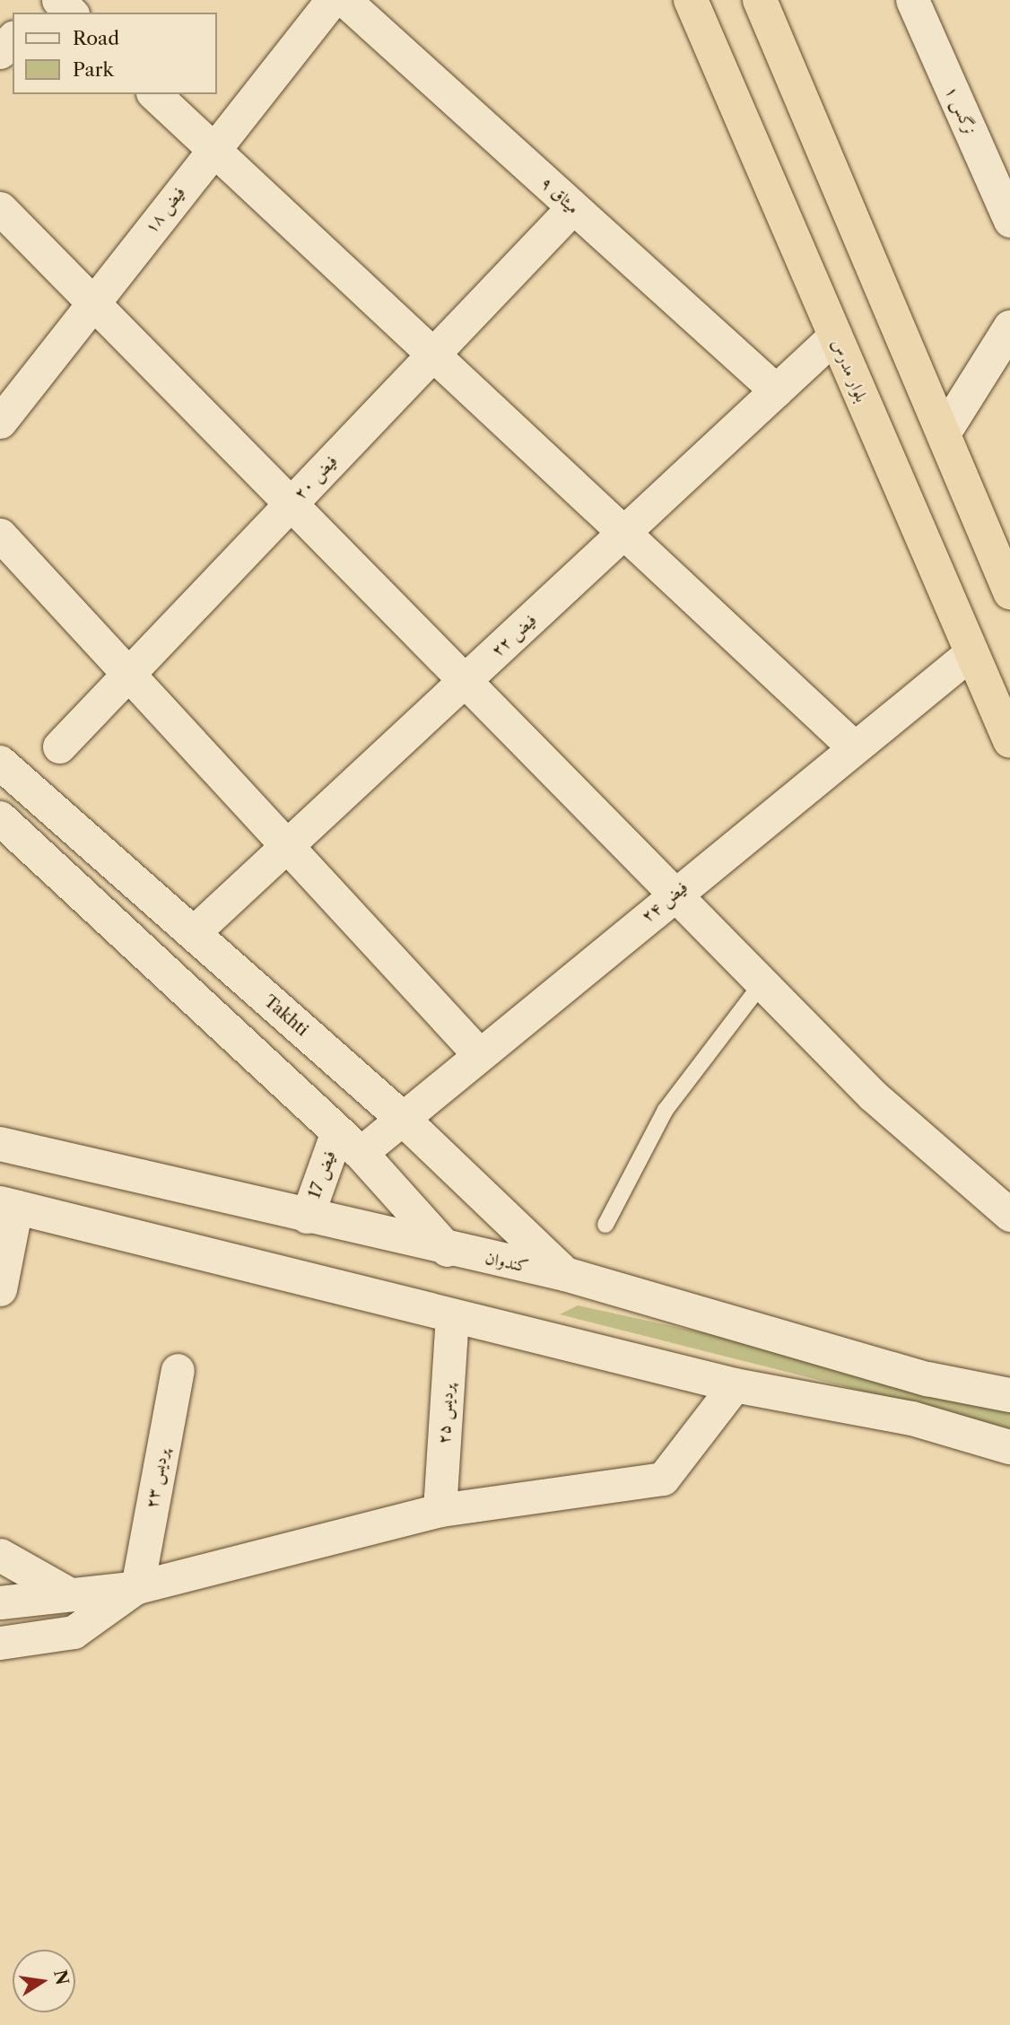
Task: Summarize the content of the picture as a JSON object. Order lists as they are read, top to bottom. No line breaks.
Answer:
{"streets":{"highway":["بلوار مدرس"],"main road":["Takhti","کندوان"],"street":["نرگس ۱","میثاق ۹","فیض ۱۸","فیض ۲۰","فیض ۲۲","فیض ۲۴","فیض 17","پردیس ۲۵","پردیس ۲۳"]},"crossings":[["میثاق ۹","فیض ۲۰"],["میثاق ۹","فیض ۲۲"],["بلوار مدرس","فیض ۲۲"],["بلوار مدرس","فیض ۲۴"],["فیض ۲۲","Takhti"],["فیض ۲۴","Takhti"],["فیض ۲۴","فیض 17"],["Takhti","کندوان"],["فیض 17","کندوان"]],"legend":["Road","Park"],"north":"right"}
